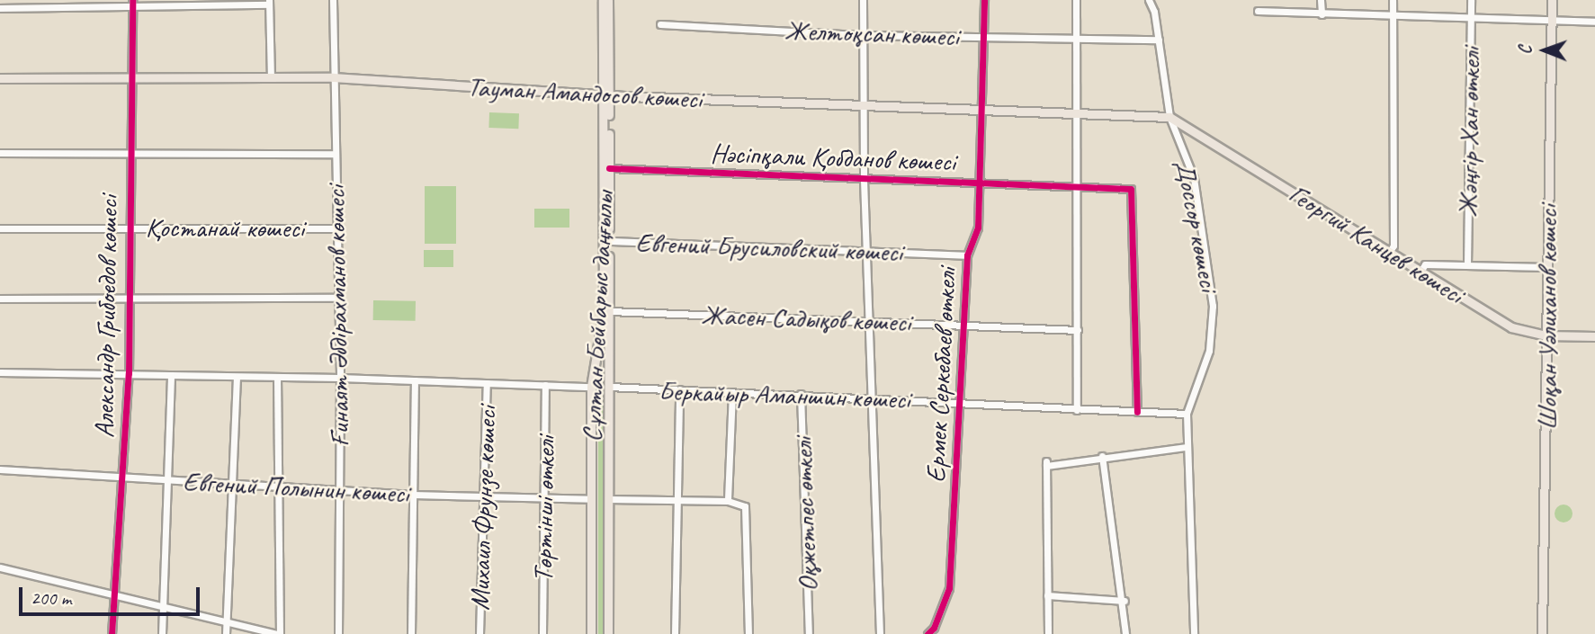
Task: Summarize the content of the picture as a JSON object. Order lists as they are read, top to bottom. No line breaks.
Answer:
{"streets":{"main road":["Тауман Амандосов көшесі","Георгий Канцев көшесі","Сұлтан Бейбарыс даңғылы","Шоқан Уәлиханов көшесі"],"street":["Желтоқсан көшесі","Жәңгір Хан өткелі","Нәсіпқали Қобданов көшесі","Доссор көшесі","Қостанай көшесі","Евгений Брусиловский көшесі","Александр Грибоедов көшесі","Ғинаят Әбдірахманов көшесі","Жасен Садықов көшесі","Ермек Серкебаев өткелі","Беркайыр Аманшин көшесі","Евгений Полынин көшесі","Михаил Фрунзе көшесі","Төртінші өткелі","Оқжетпес өткелі"]},"crossings":[["Желтоқсан көшесі","Доссор көшесі"],["Желтоқсан көшесі","Ермек Серкебаев өткелі"],["Тауман Амандосов көшесі","Доссор көшесі"],["Тауман Амандосов көшесі","Георгий Канцев көшесі"],["Тауман Амандосов көшесі","Александр Грибоедов көшесі"],["Тауман Амандосов көшесі","Ғинаят Әбдірахманов көшесі"],["Тауман Амандосов көшесі","Сұлтан Бейбарыс даңғылы"],["Тауман Амандосов көшесі","Ермек Серкебаев өткелі"],["Нәсіпқали Қобданов көшесі","Сұлтан Бейбарыс даңғылы"],["Нәсіпқали Қобданов көшесі","Ермек Серкебаев өткелі"],["Нәсіпқали Қобданов көшесі","Беркайыр Аманшин көшесі"],["Доссор көшесі","Георгий Канцев көшесі"],["Доссор көшесі","Беркайыр Аманшин көшесі"],["Қостанай көшесі","Александр Грибоедов көшесі"],["Қостанай көшесі","Ғинаят Әбдірахманов көшесі"],["Георгий Канцев көшесі","Шоқан Уәлиханов көшесі"],["Евгений Брусиловский көшесі","Сұлтан Бейбарыс даңғылы"],["Евгений Брусиловский көшесі","Ермек Серкебаев өткелі"],["Александр Грибоедов көшесі","Евгений Полынин көшесі"],["Ғинаят Әбдірахманов көшесі","Евгений Полынин көшесі"],["Сұлтан Бейбарыс даңғылы","Жасен Садықов көшесі"],["Сұлтан Бейбарыс даңғылы","Беркайыр Аманшин көшесі"],["Сұлтан Бейбарыс даңғылы","Евгений Полынин көшесі"],["Жасен Садықов көшесі","Ермек Серкебаев өткелі"],["Ермек Серкебаев өткелі","Беркайыр Аманшин көшесі"],["Беркайыр Аманшин көшесі","Оқжетпес өткелі"],["Евгений Полынин көшесі","Михаил Фрунзе көшесі"],["Евгений Полынин көшесі","Төртінші өткелі"]],"scale_bar":"200 m","north":"left"}
